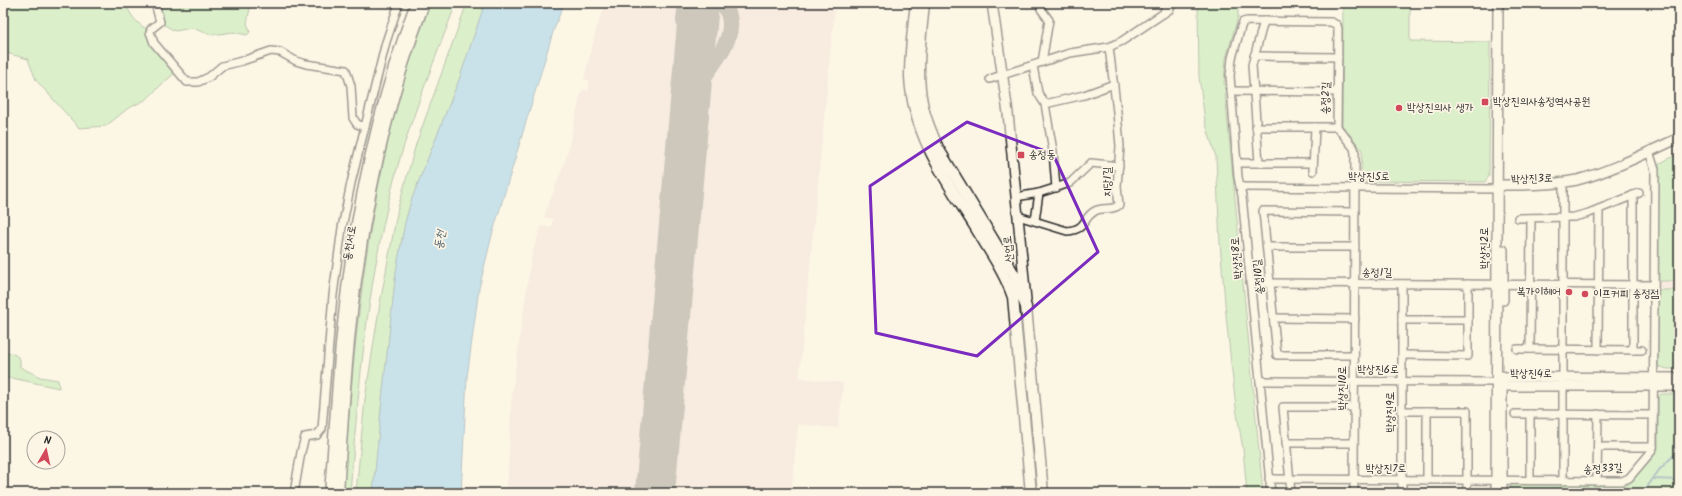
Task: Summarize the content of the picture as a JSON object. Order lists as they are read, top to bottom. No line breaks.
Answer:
{"streets":{"main road":["동천서로","산업로"],"street":["송정2길","박상진5로","박상진3로","지당1길","박상진2로","박상진8로","송정1길","송정10길","박상진6로","박상진4로","박상진10로","박상진9로","박상진7로","송정33길"]},"crossings":[["송정2길","박상진5로"],["송정2길","박상진8로"],["송정2길","송정1길"],["송정2길","송정10길"],["송정2길","박상진10로"],["박상진5로","박상진3로"],["박상진5로","박상진2로"],["박상진5로","박상진8로"],["박상진3로","박상진2로"],["지당1길","산업로"],["박상진2로","송정1길"],["박상진2로","박상진6로"],["박상진2로","박상진4로"],["박상진2로","박상진7로"],["박상진2로","송정33길"],["박상진8로","송정1길"],["박상진8로","박상진6로"],["박상진8로","박상진7로"],["송정1길","송정10길"],["송정1길","박상진10로"],["송정1길","박상진9로"],["송정10길","박상진10로"],["박상진6로","박상진4로"],["박상진6로","박상진10로"],["박상진6로","박상진9로"],["박상진10로","박상진7로"],["박상진9로","박상진7로"],["박상진7로","송정33길"]],"water":["동천"],"places":{"transit":["박상진의사송정역사공원","송정동"],"other":["박상진의사 생가","복가이헤어","이프커피 송정점"]},"north":"top"}
